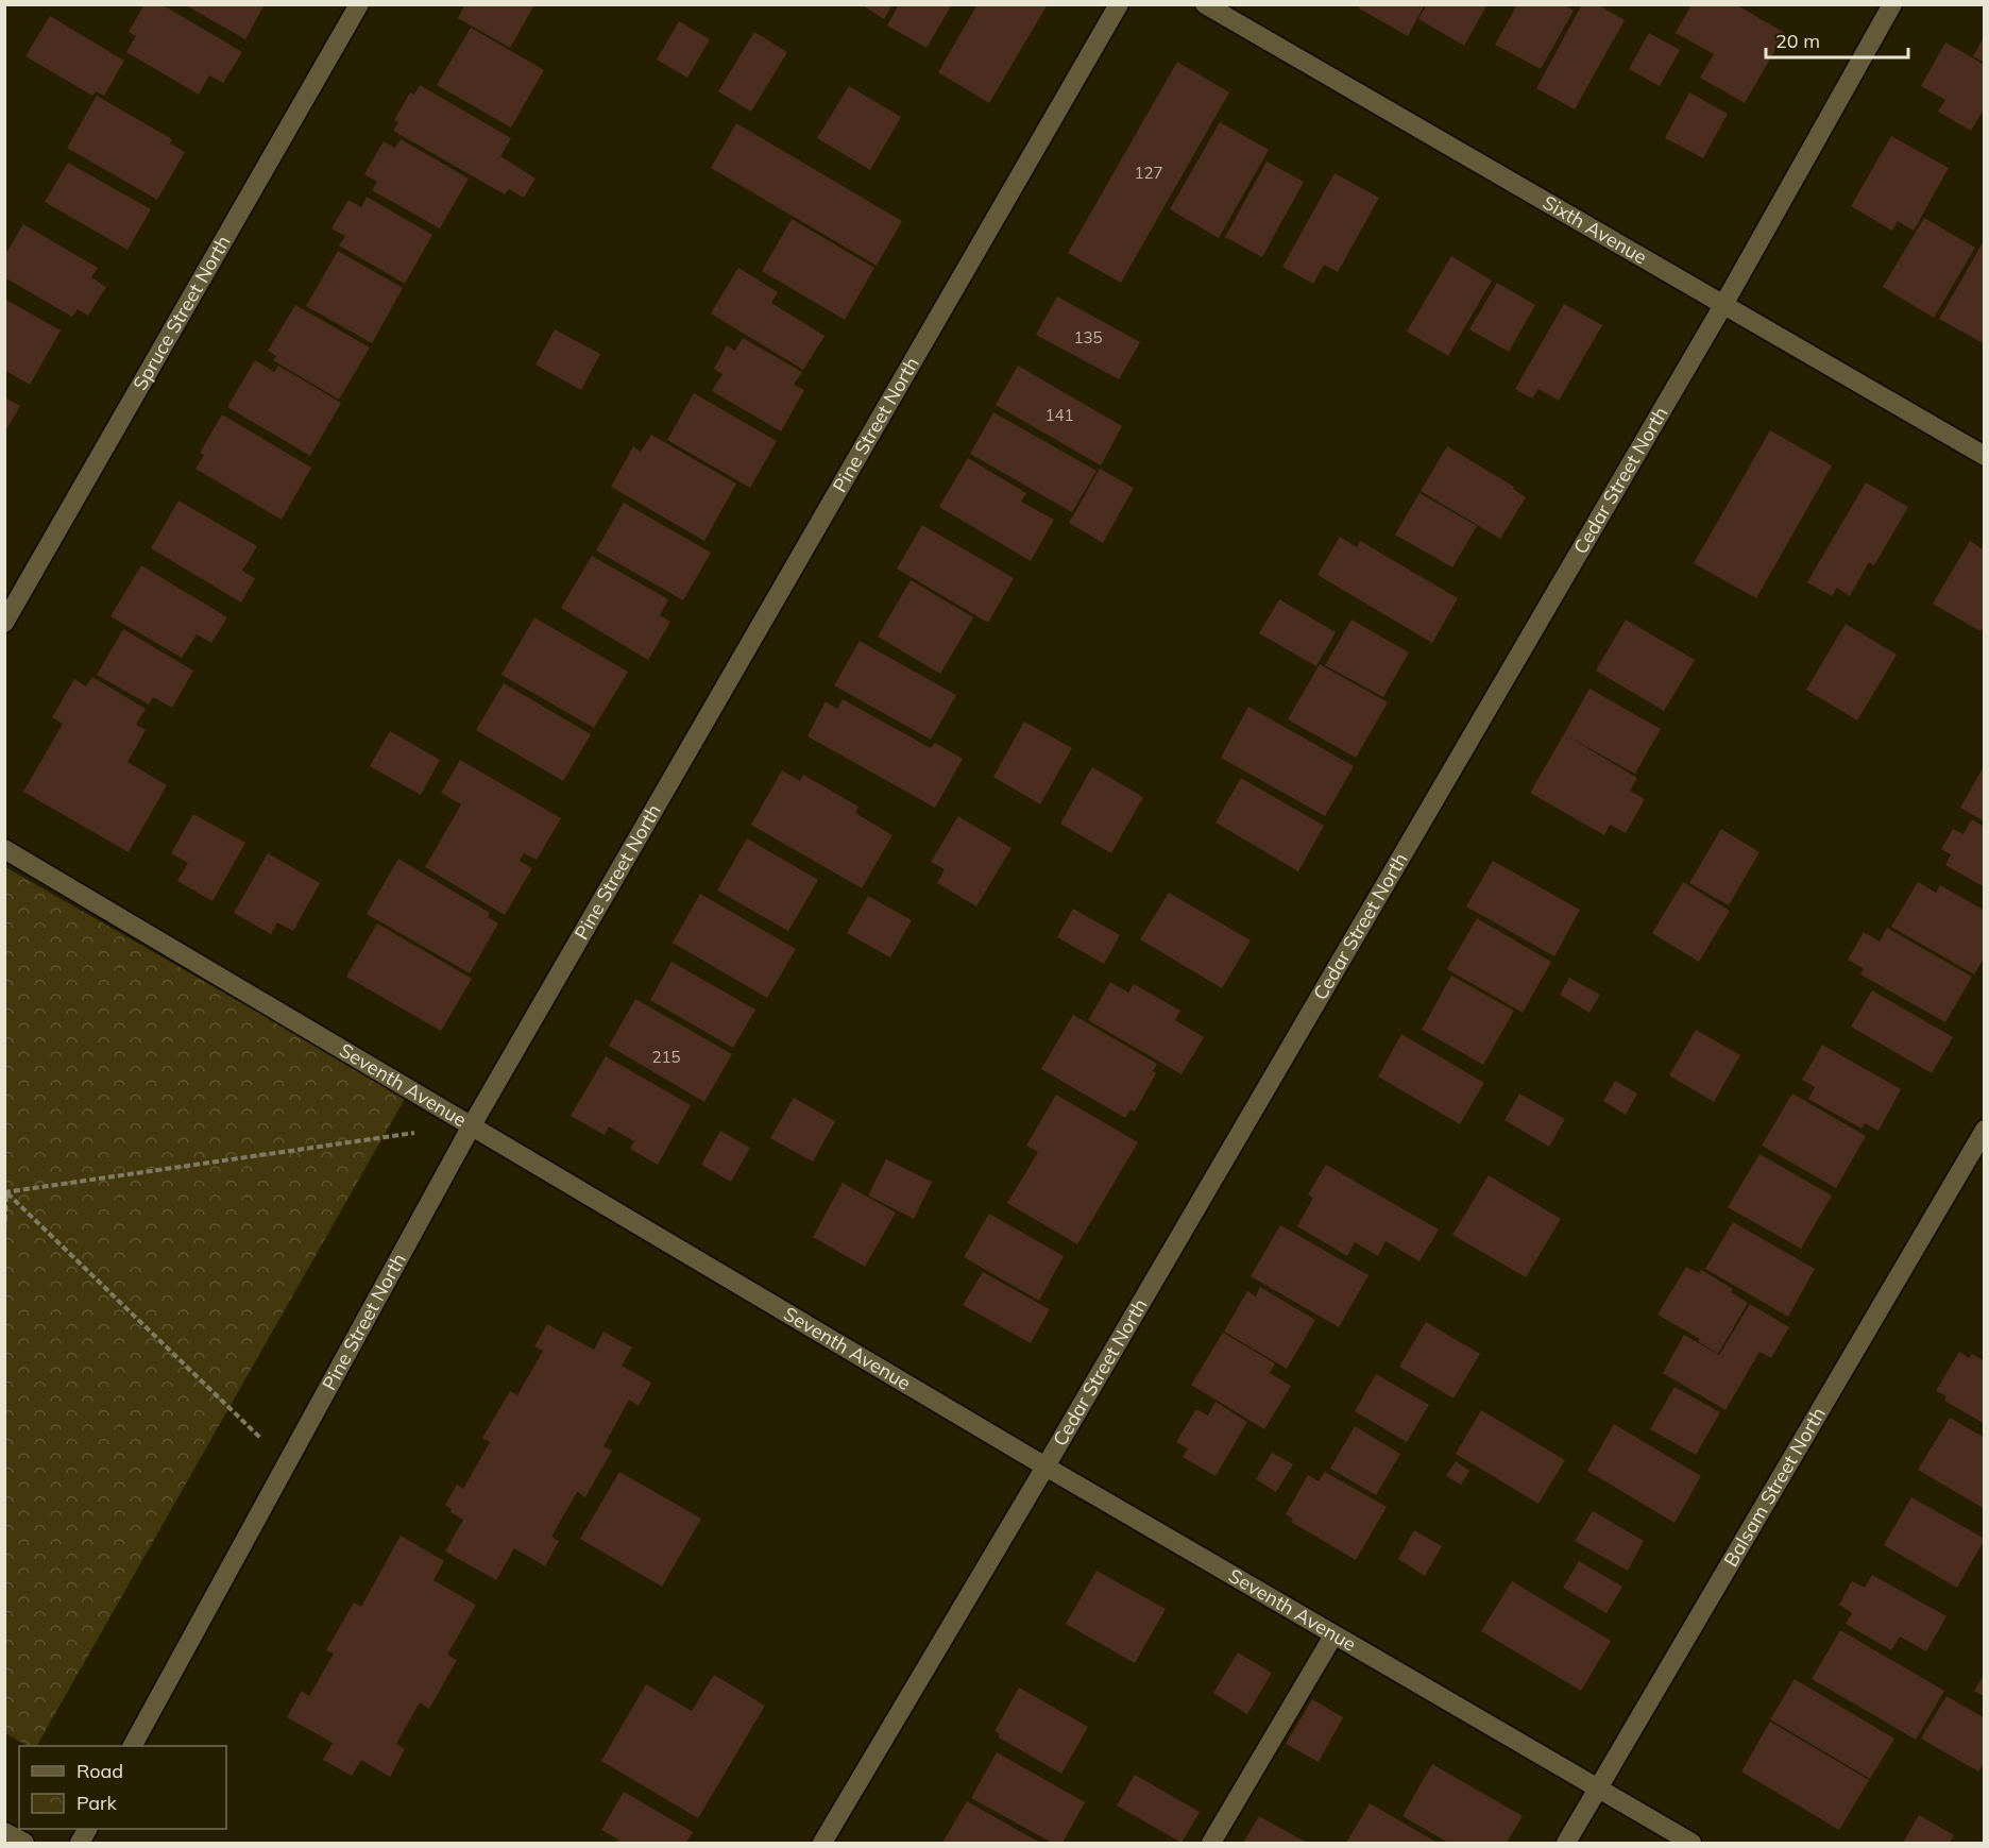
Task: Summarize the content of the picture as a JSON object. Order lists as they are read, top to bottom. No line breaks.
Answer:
{"streets":{"street":["Sixth Avenue","Spruce Street North","Pine Street North","Cedar Street North","Seventh Avenue","Balsam Street North"]},"crossings":[["Sixth Avenue","Cedar Street North"],["Pine Street North","Seventh Avenue"],["Cedar Street North","Seventh Avenue"],["Seventh Avenue","Balsam Street North"]],"house_numbers":["127","135","141","215"],"legend":["Road","Park"],"scale_bar":"20 m"}
